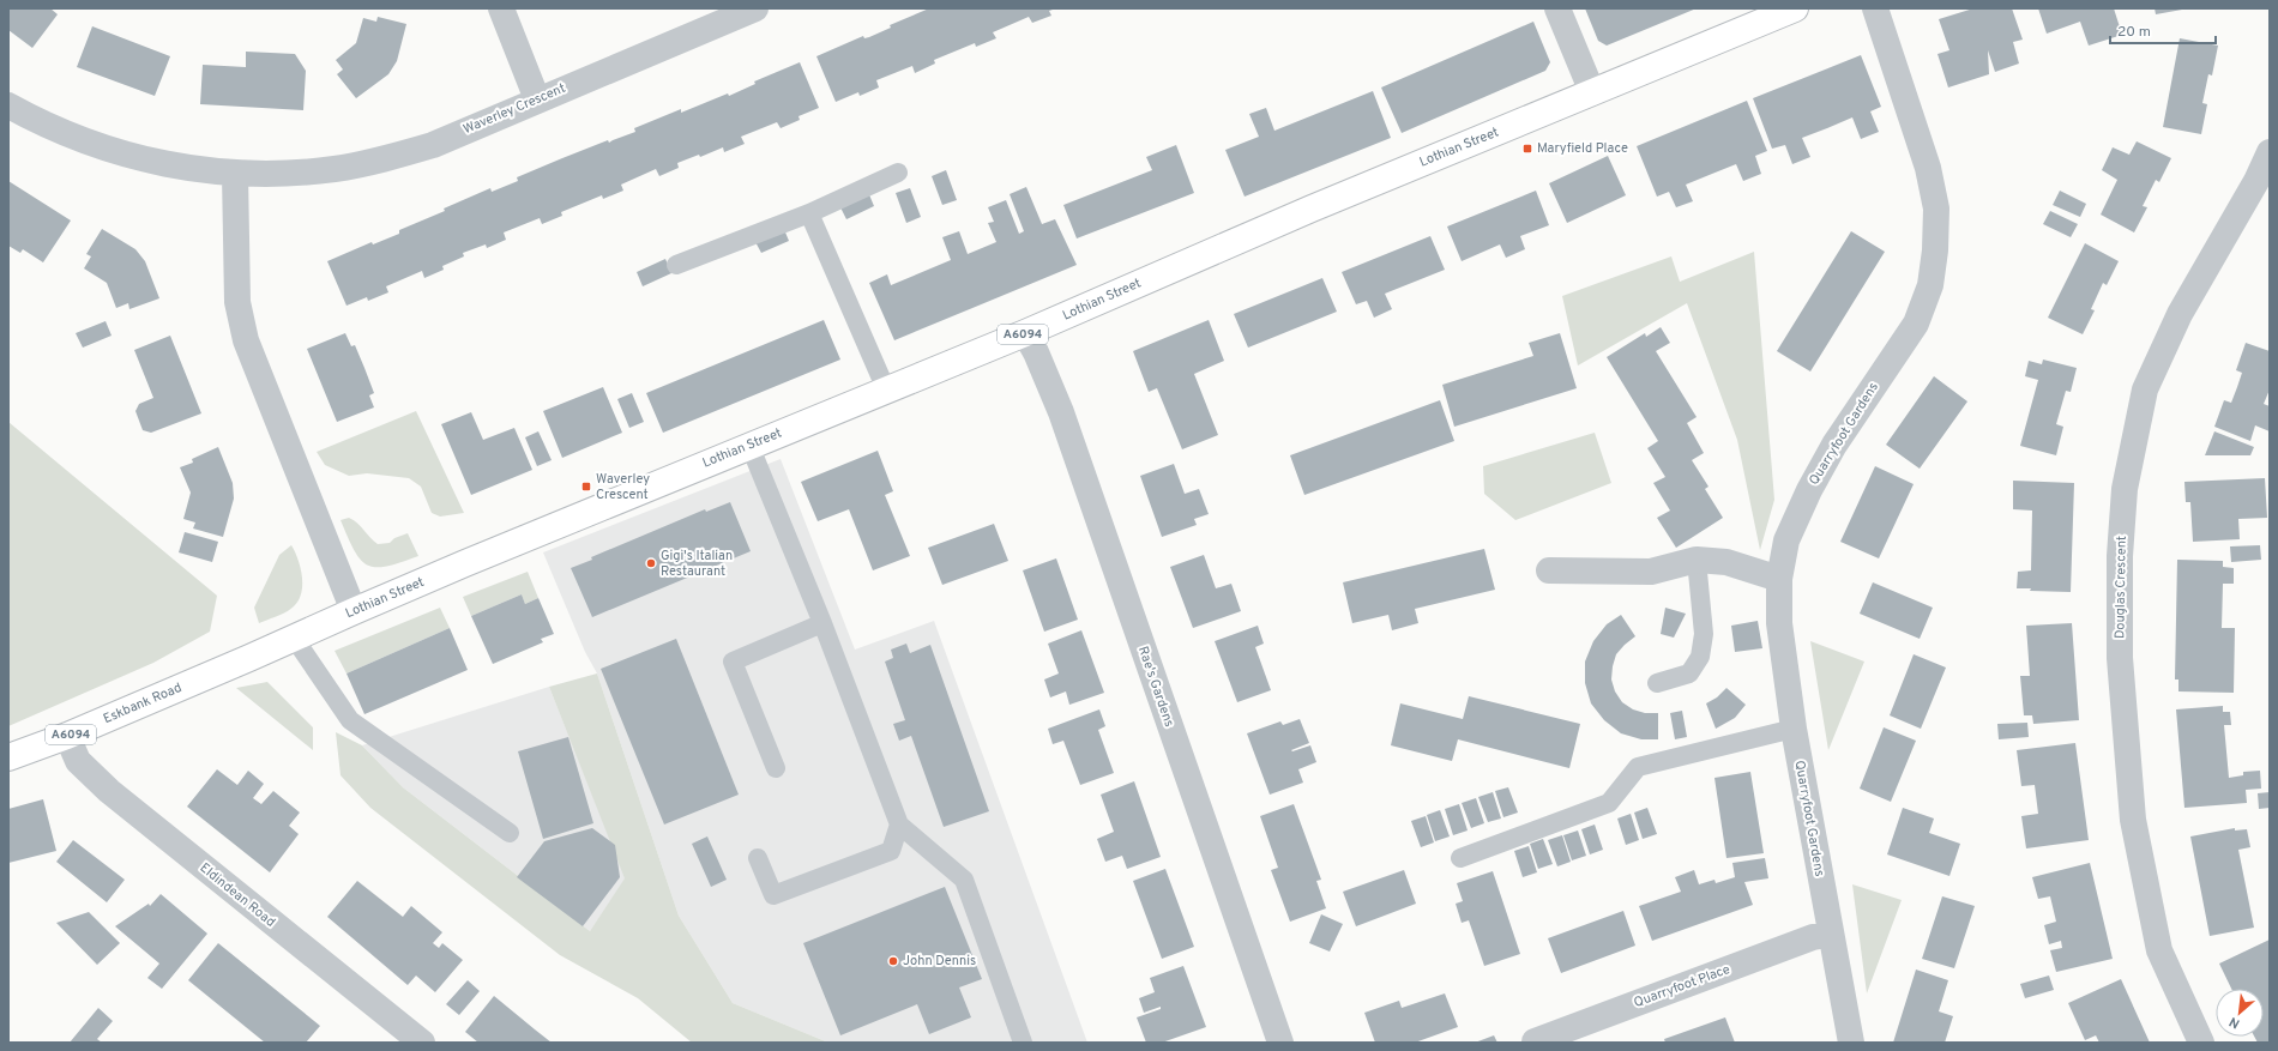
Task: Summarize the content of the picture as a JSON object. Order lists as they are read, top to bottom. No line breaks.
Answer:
{"streets":{"main road":["Lothian Street","A6094","Eskbank Road"],"street":["Waverley Crescent","Quarryfoot Gardens","Douglas Crescent","Rae's Gardens","Eldindean Road","Quarryfoot Place"]},"crossings":[["Lothian Street","Rae's Gardens"],["Lothian Street","Eskbank Road"],["Quarryfoot Gardens","Quarryfoot Place"],["Eskbank Road","Eldindean Road"]],"places":{"transit":["Maryfield Place","Waverley Crescent"],"other":["Gigi's Italian Restaurant","John Dennis"]},"scale_bar":"20 m","north":"bottom left"}
